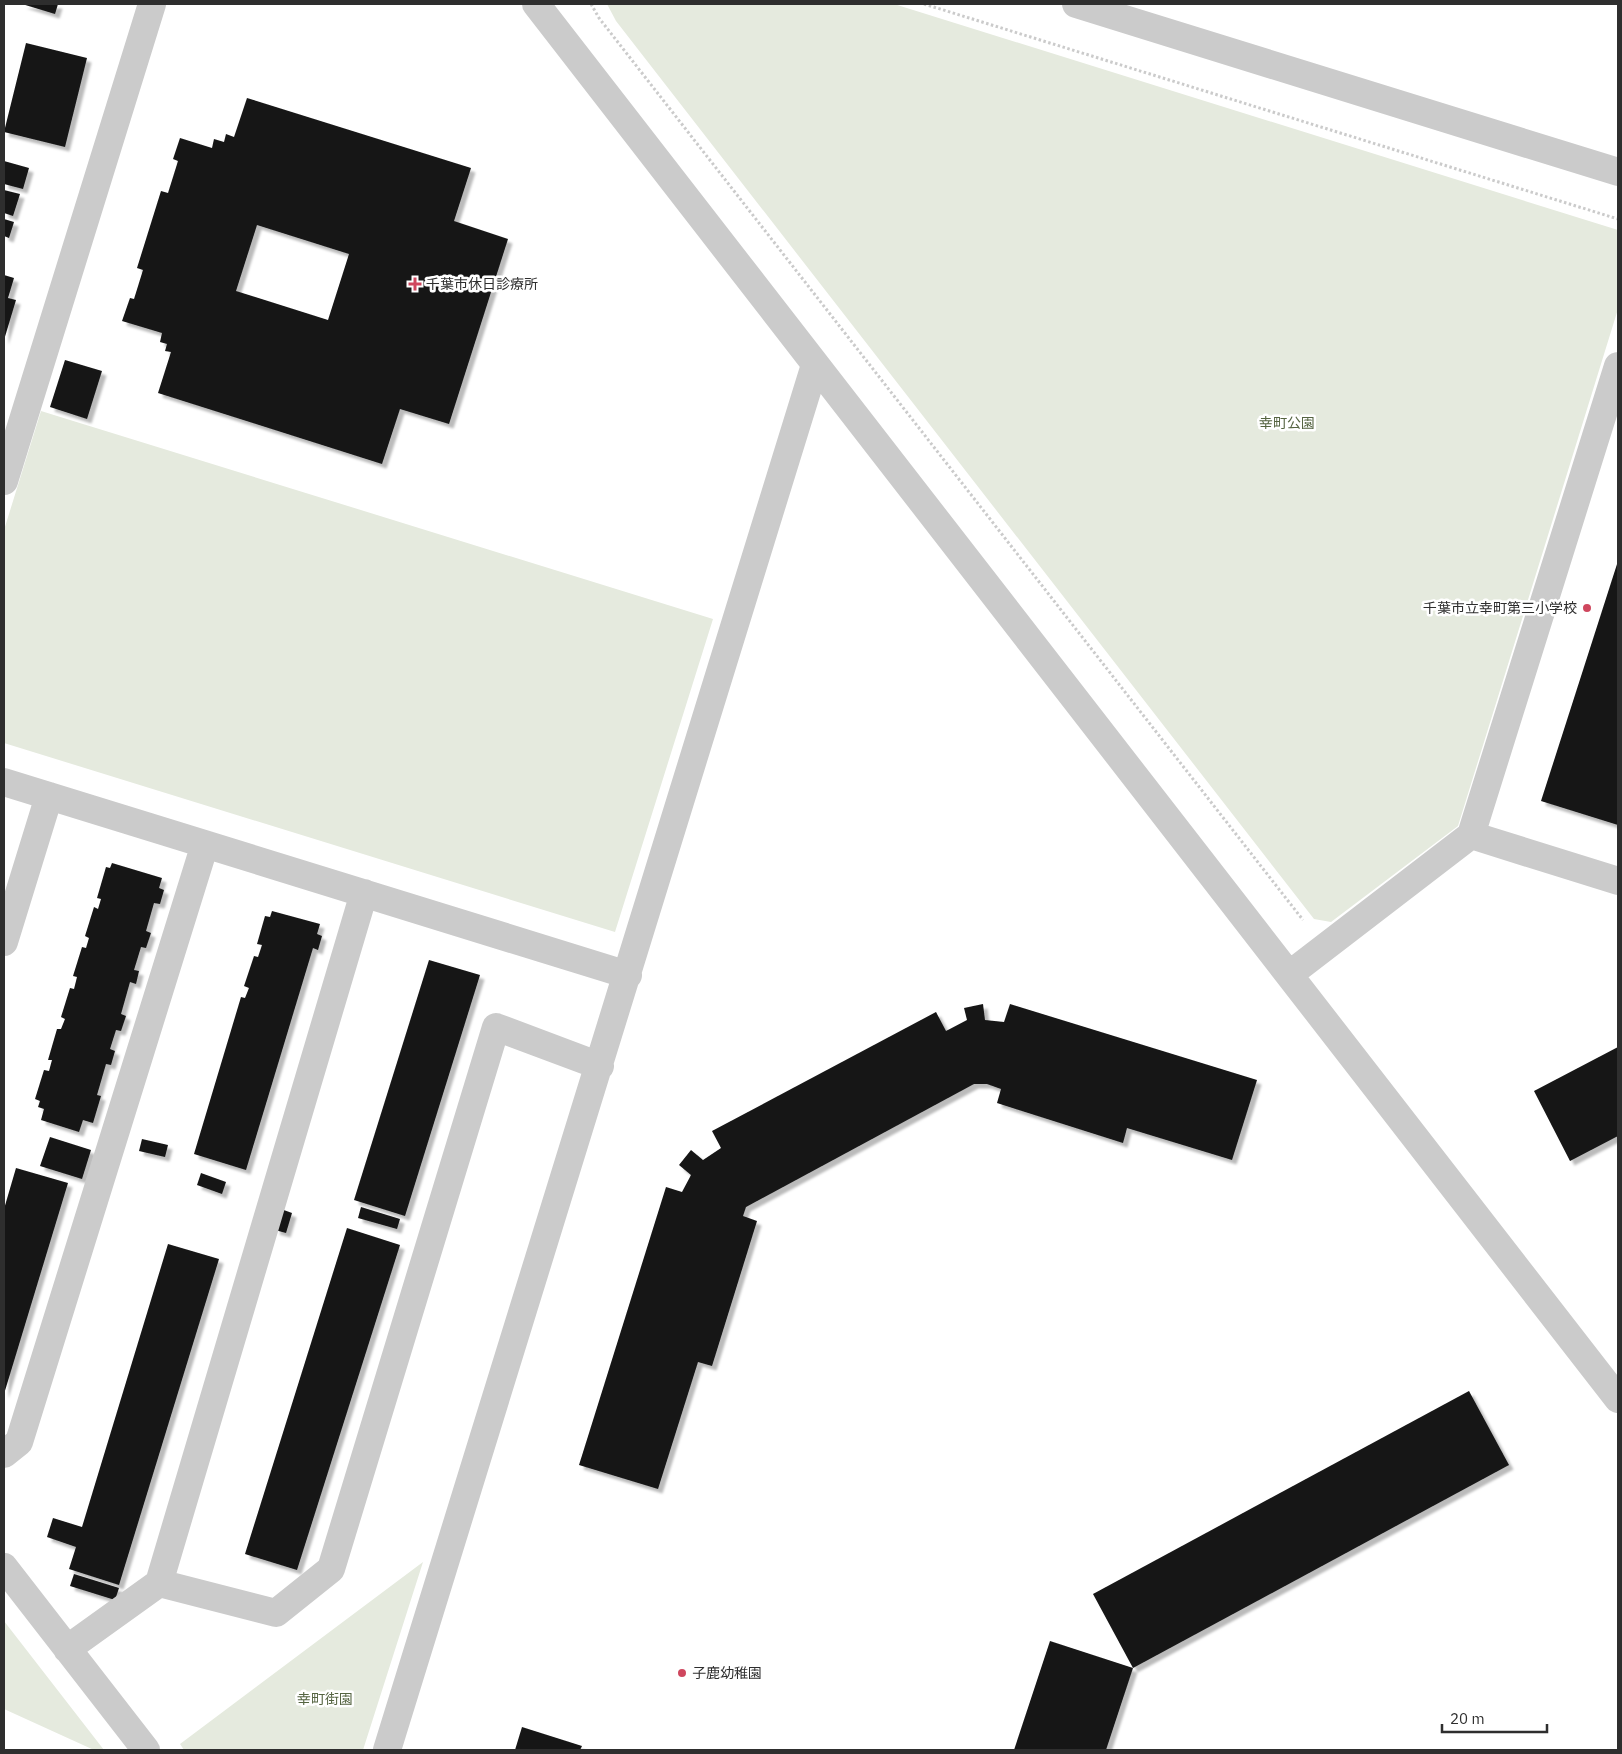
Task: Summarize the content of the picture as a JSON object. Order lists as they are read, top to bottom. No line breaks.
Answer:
{"parks":["幸町公園","幸町街園"],"places":{"health":["千葉市休日診療所"],"other":["千葉市立幸町第三小学校","子鹿幼稚園"]},"scale_bar":"20 m"}
